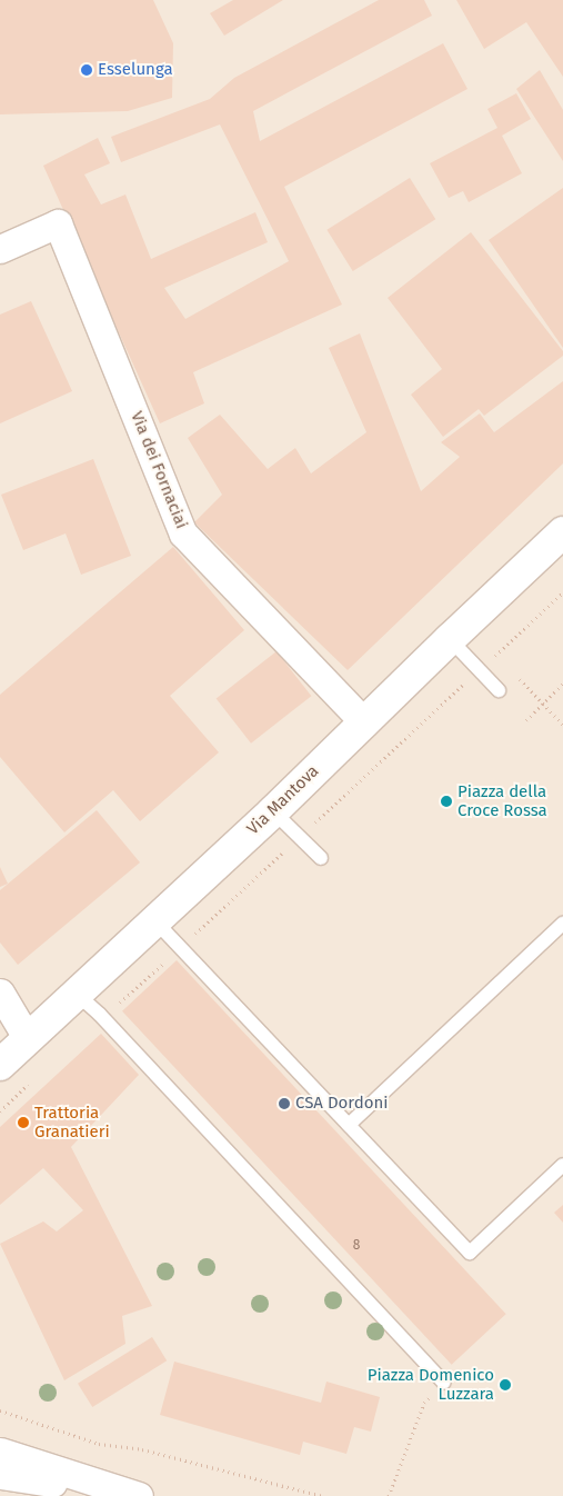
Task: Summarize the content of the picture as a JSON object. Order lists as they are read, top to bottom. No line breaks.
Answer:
{"streets":{"main road":["Via Mantova"],"street":["Via dei Fornaciai"]},"crossings":[["Via dei Fornaciai","Via Mantova"]],"places":["Esselunga","Piazza della Croce Rossa","CSA Dordoni","Trattoria Granatieri","Piazza Domenico Luzzara"],"house_numbers":["8"]}
